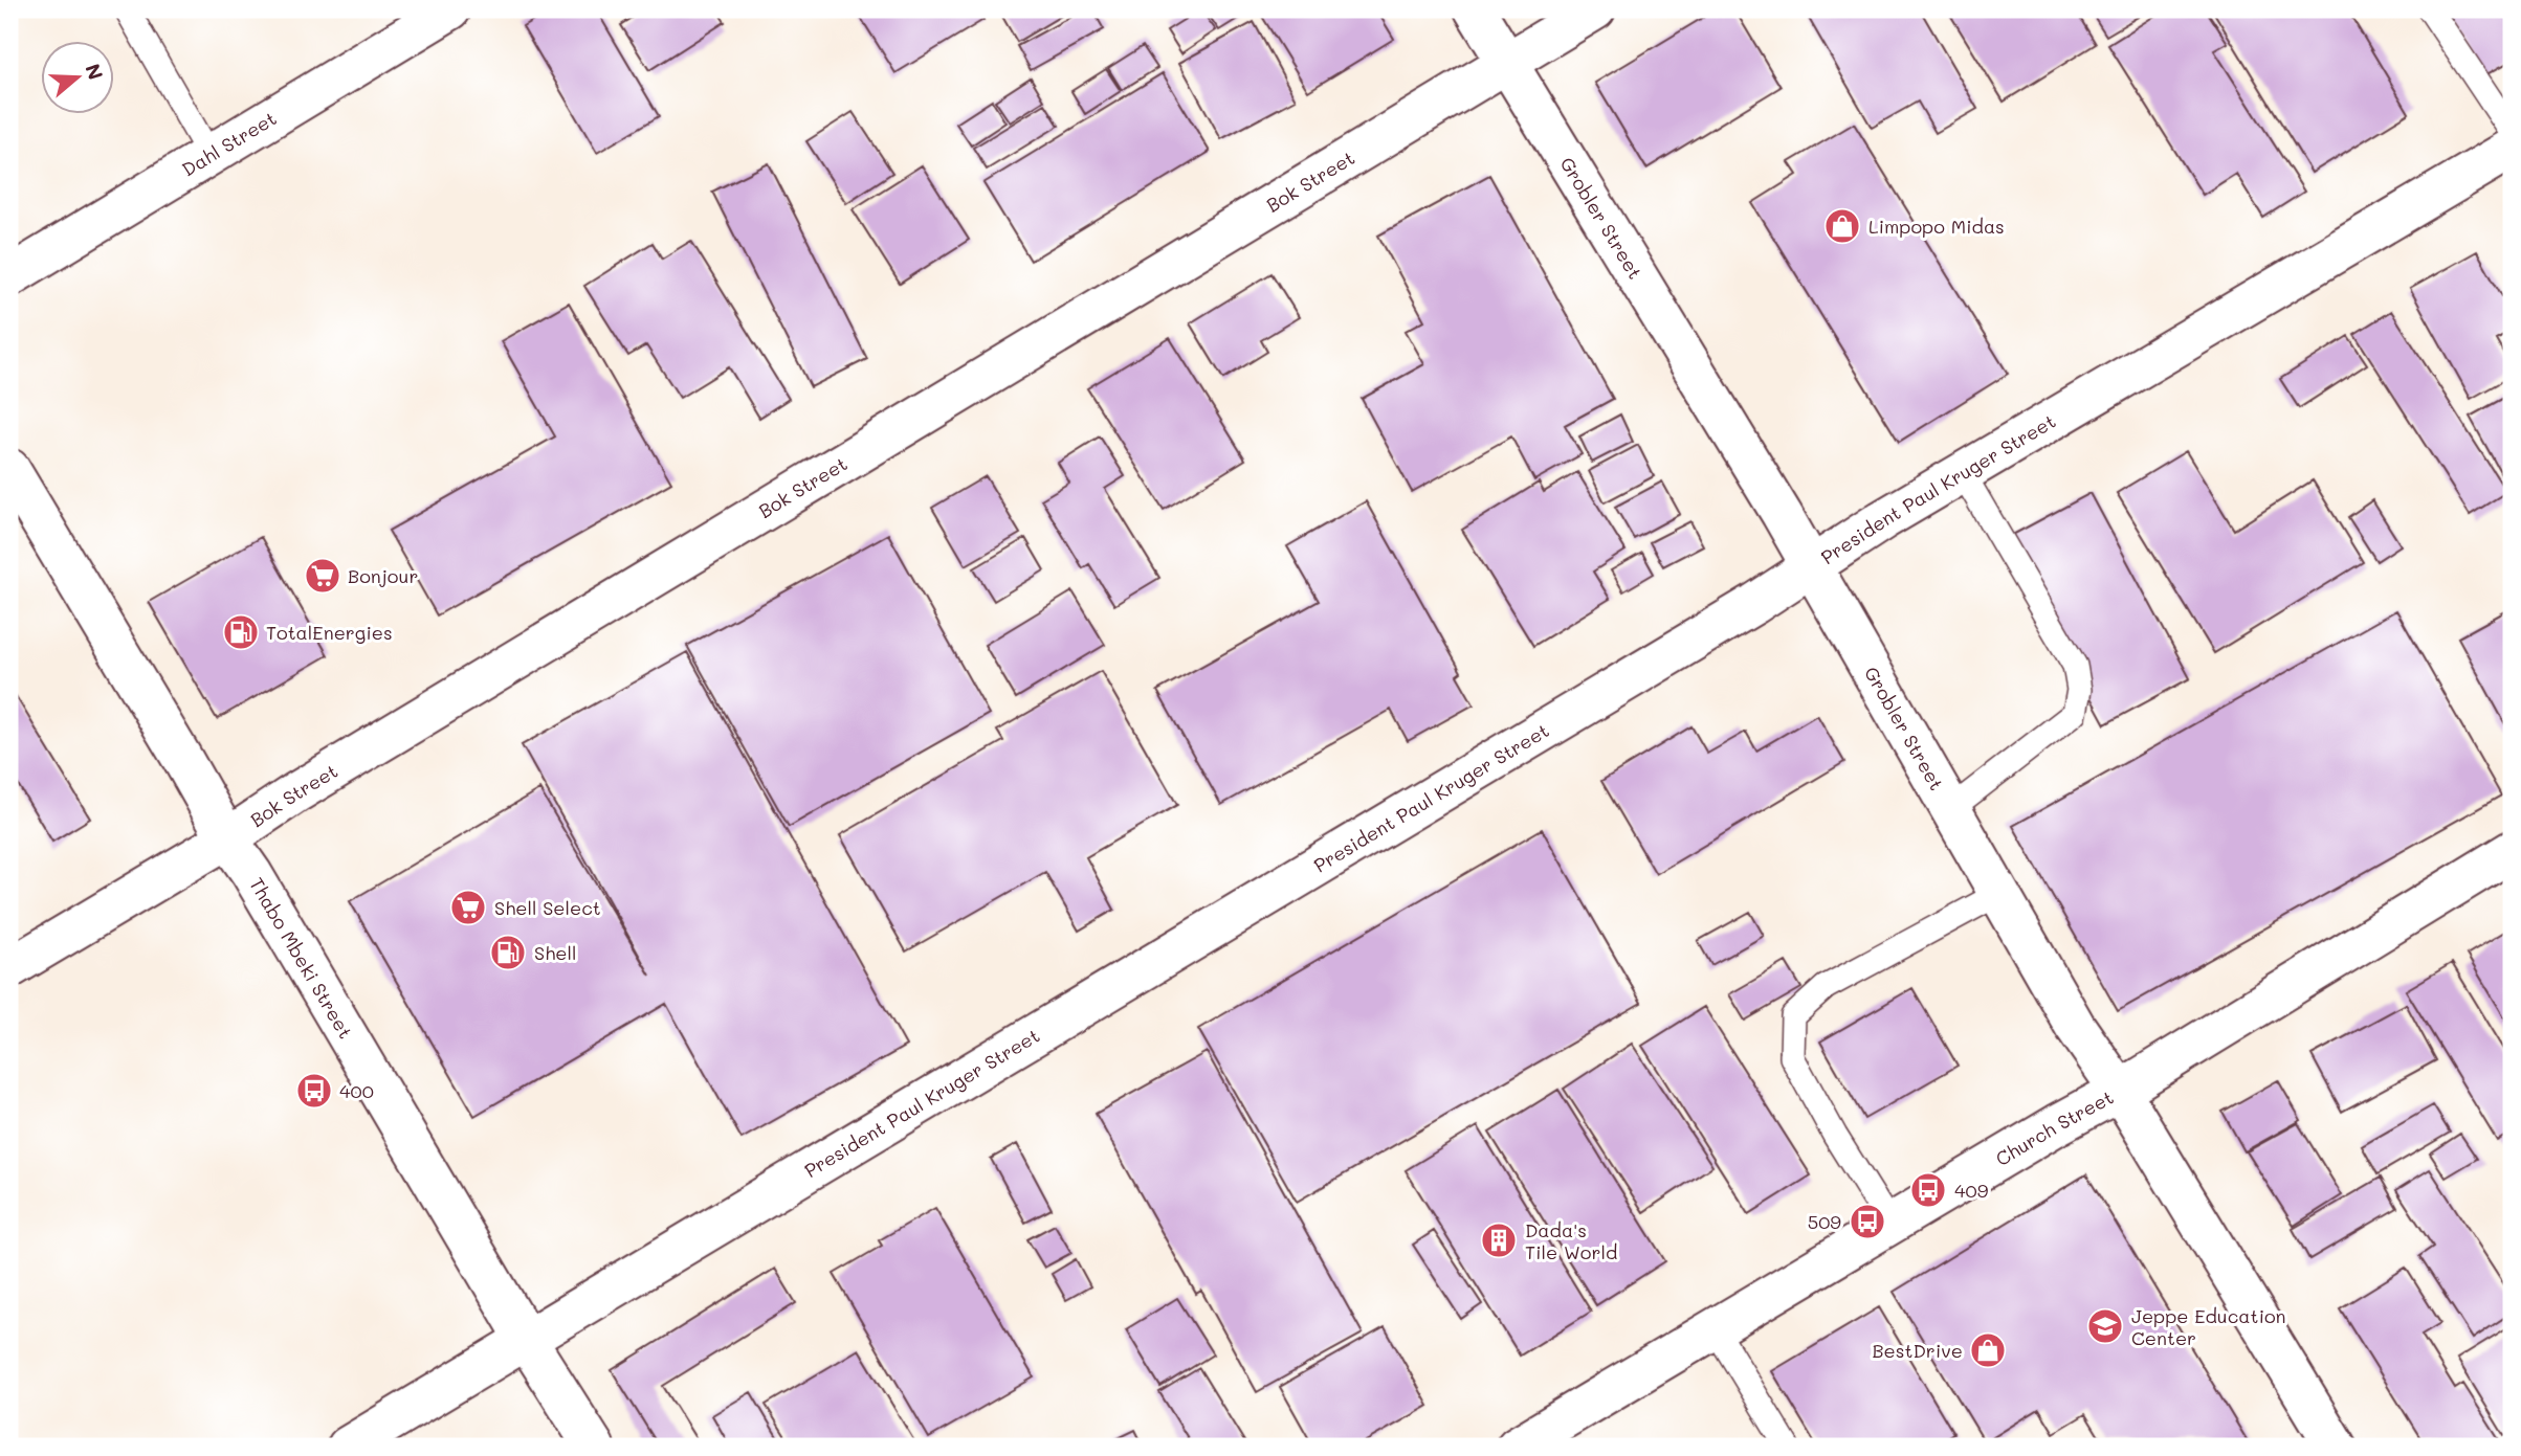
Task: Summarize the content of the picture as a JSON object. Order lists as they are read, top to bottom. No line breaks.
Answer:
{"streets":{"street":["Dahl Street","Bok Street","Grobler Street","President Paul Kruger Street","Thabo Mbeki Street","Church Street"]},"crossings":[["Bok Street","Grobler Street"],["Bok Street","Thabo Mbeki Street"],["Grobler Street","President Paul Kruger Street"],["Grobler Street","Church Street"],["President Paul Kruger Street","Thabo Mbeki Street"]],"places":{"shop":["Limpopo Midas","BestDrive"],"supermarket":["Bonjour","Shell Select"],"fuel station":["TotalEnergies","Shell"],"bus stop":["400","409","509"],"building":["Dada's Tile World"],"school or university":["Jeppe Education Center"]},"north":"right"}
